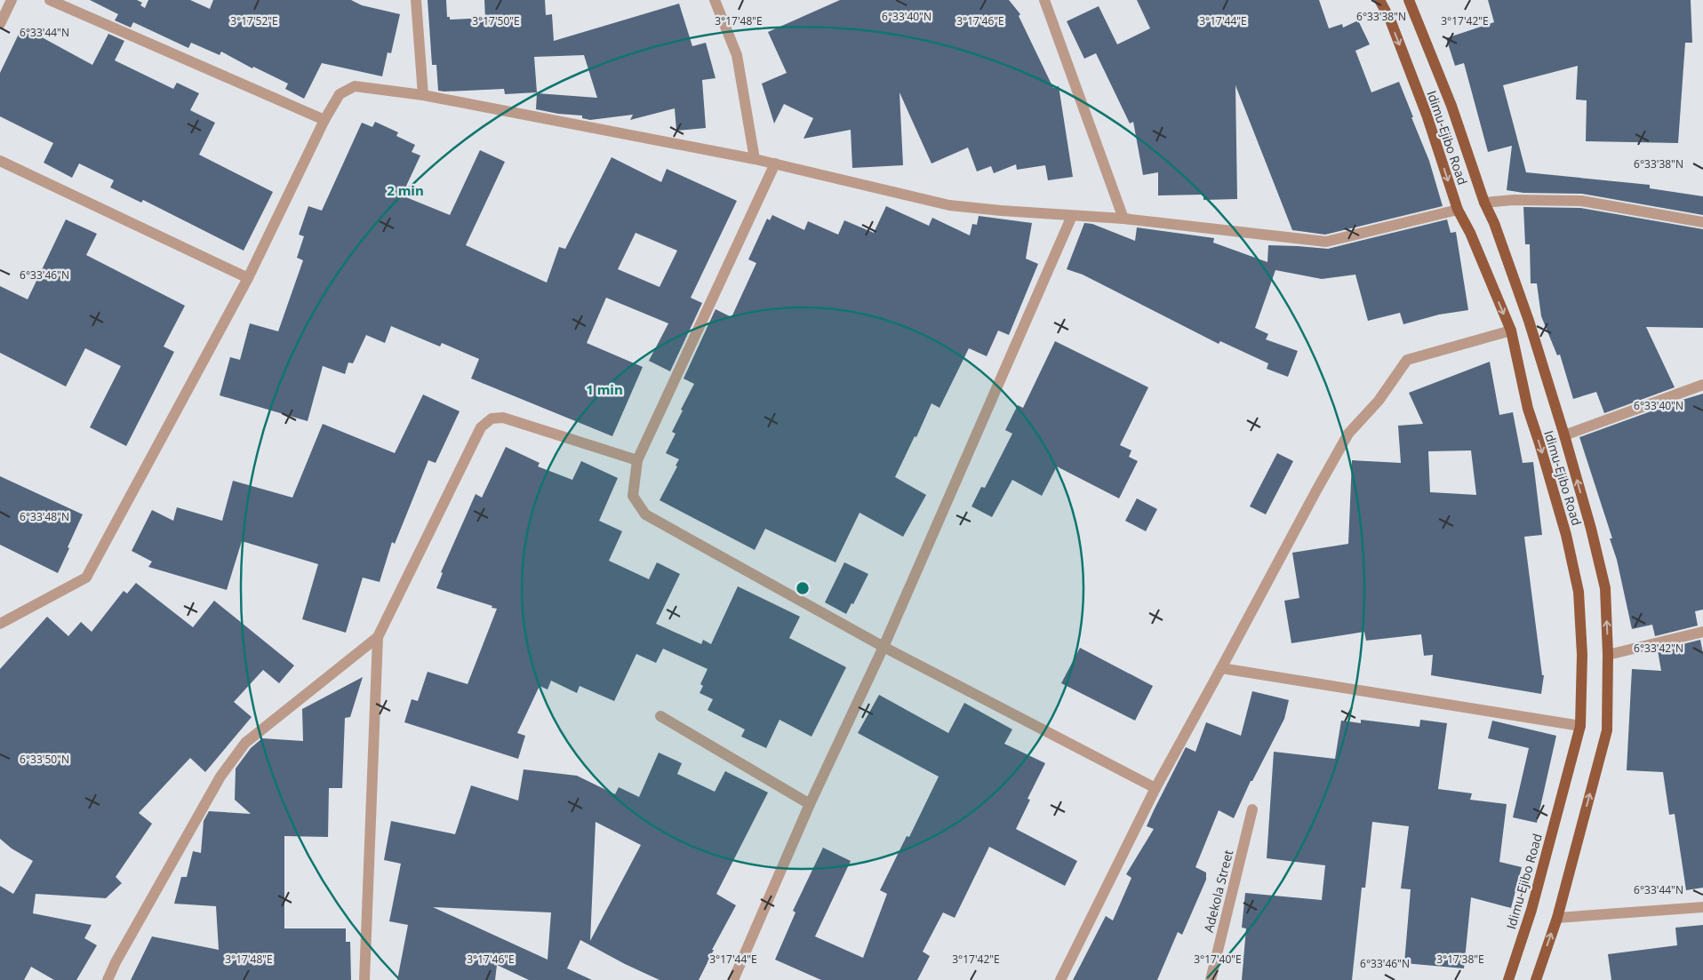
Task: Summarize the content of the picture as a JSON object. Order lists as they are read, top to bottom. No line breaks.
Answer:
{"streets":{"main road":["Idimu-Ejibo Road"],"street":["Adekola Street"]},"coordinates":["6°33'40\"N","6°33'38\"N","3°17'52\"E","3°17'50\"E","3°17'48\"E","3°17'46\"E","3°17'44\"E","3°17'42\"E","6°33'44\"N","6°33'46\"N","6°33'48\"N","6°33'42\"N","6°33'50\"N","3°17'40\"E","3°17'38\"E"],"rings":["2 min","1 min"]}
